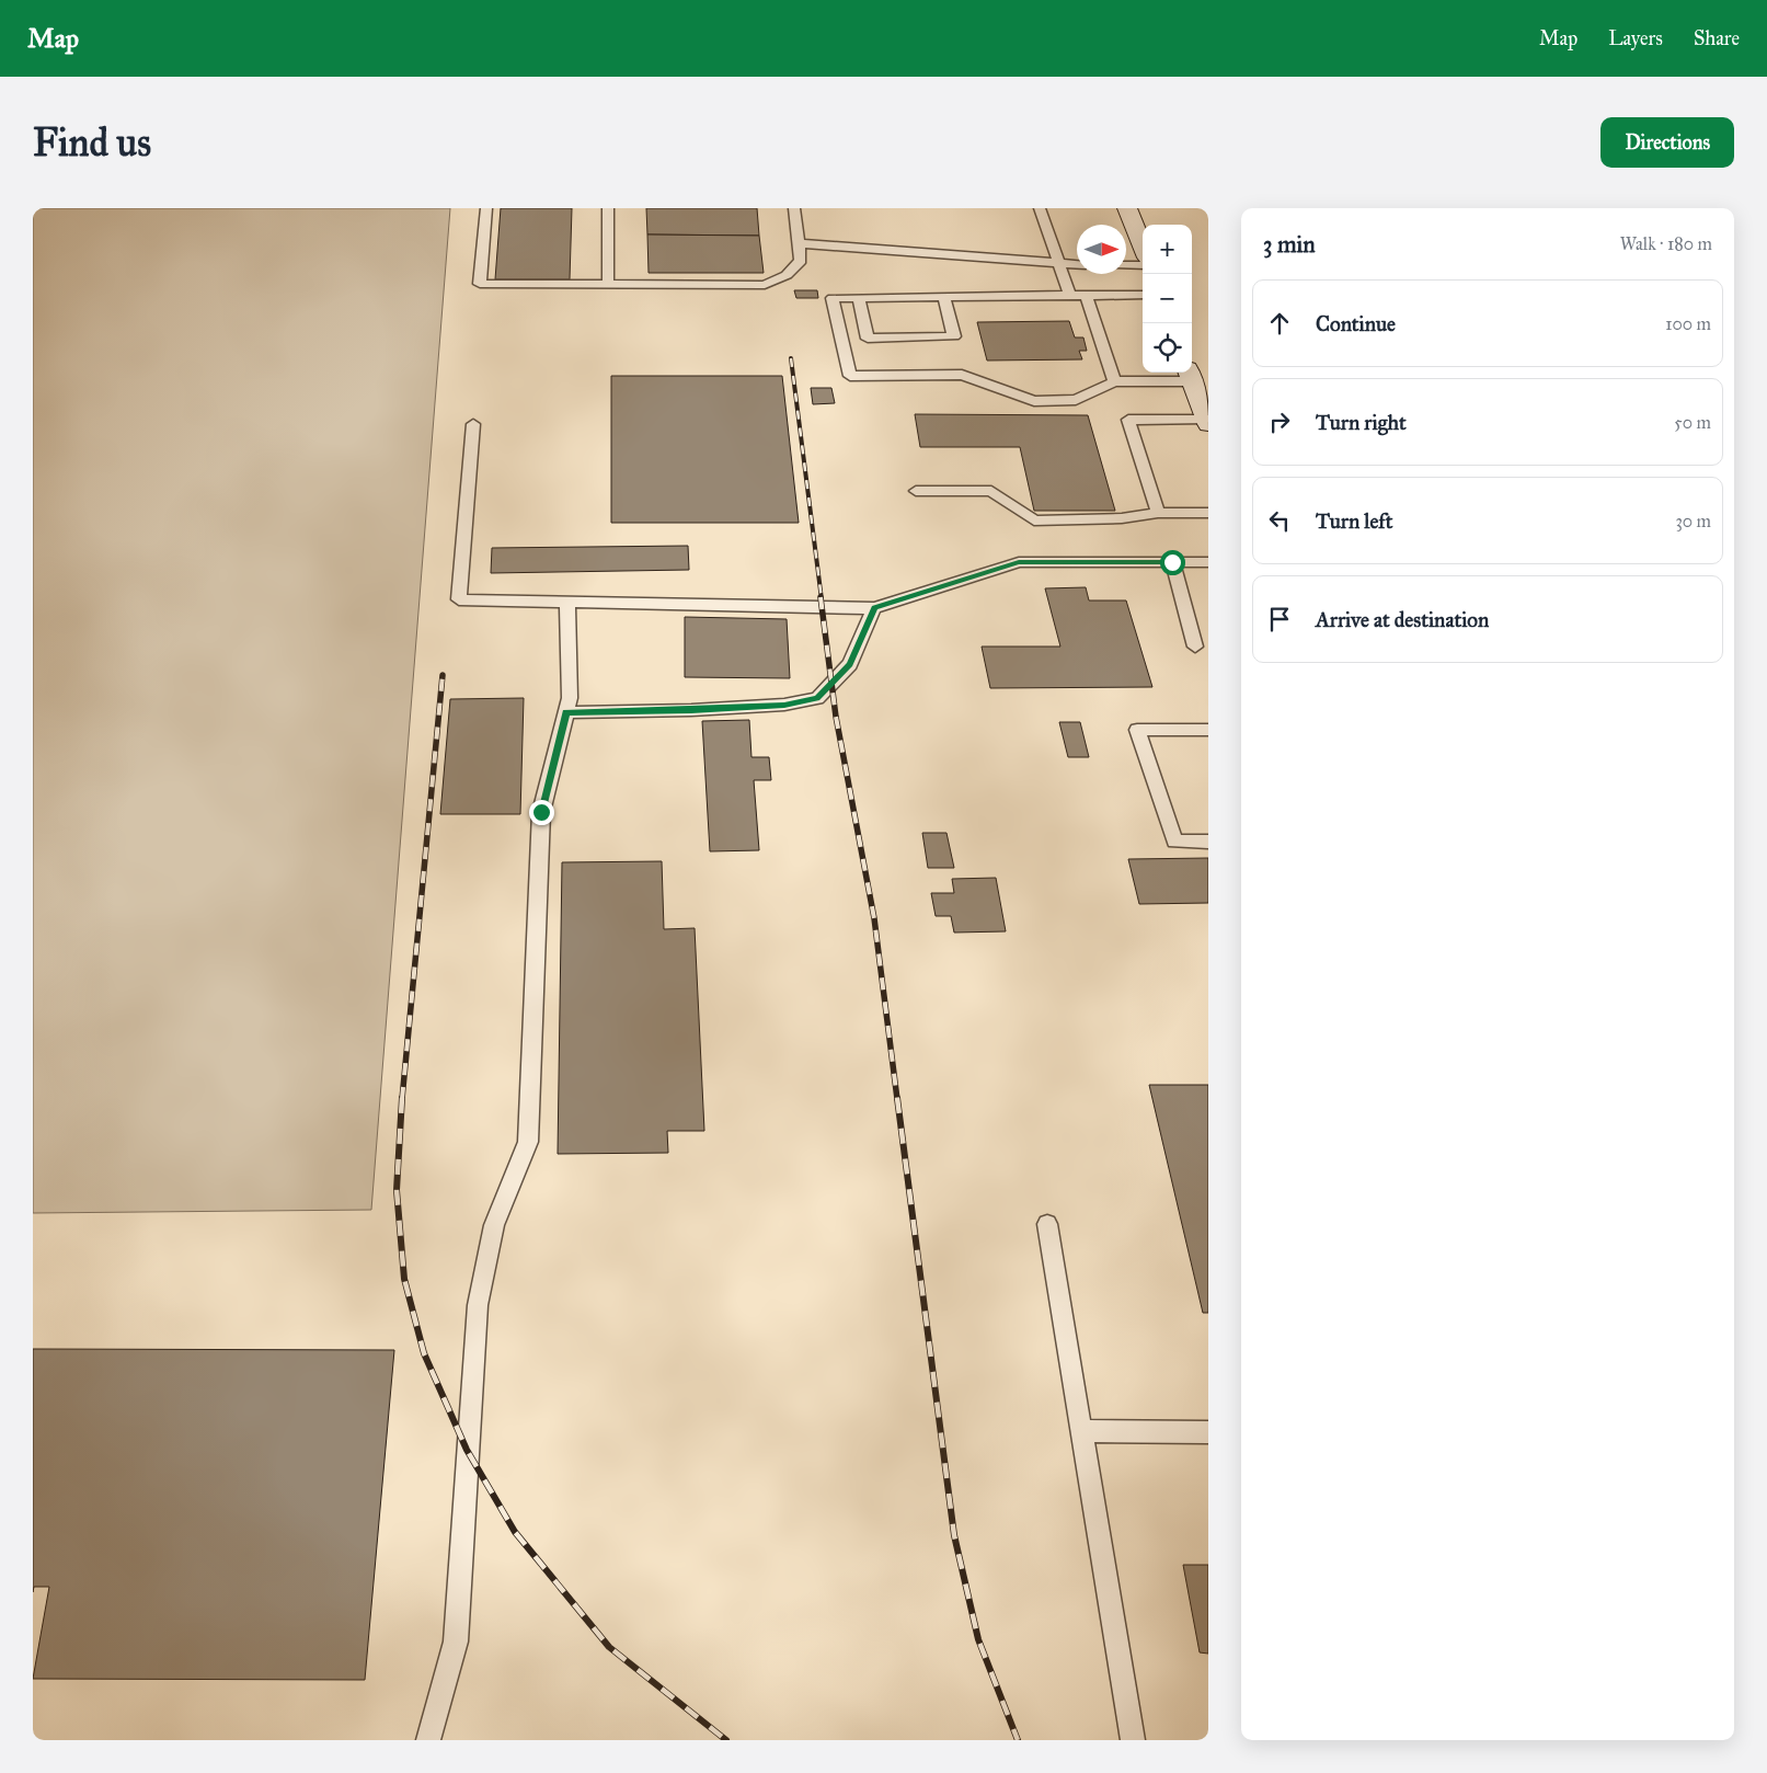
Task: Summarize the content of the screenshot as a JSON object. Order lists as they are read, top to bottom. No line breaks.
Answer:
{"north":"right","page":{"header":"Map","nav":["Map","Layers","Share"],"buttons":"Directions","title":"Find us","heading":["3 min","Walk · 180 m"],"map_buttons":["+","−"],"list":[["Continue","100 m"],["Turn right","50 m"],["Turn left","30 m"],"Arrive at destination"]}}
